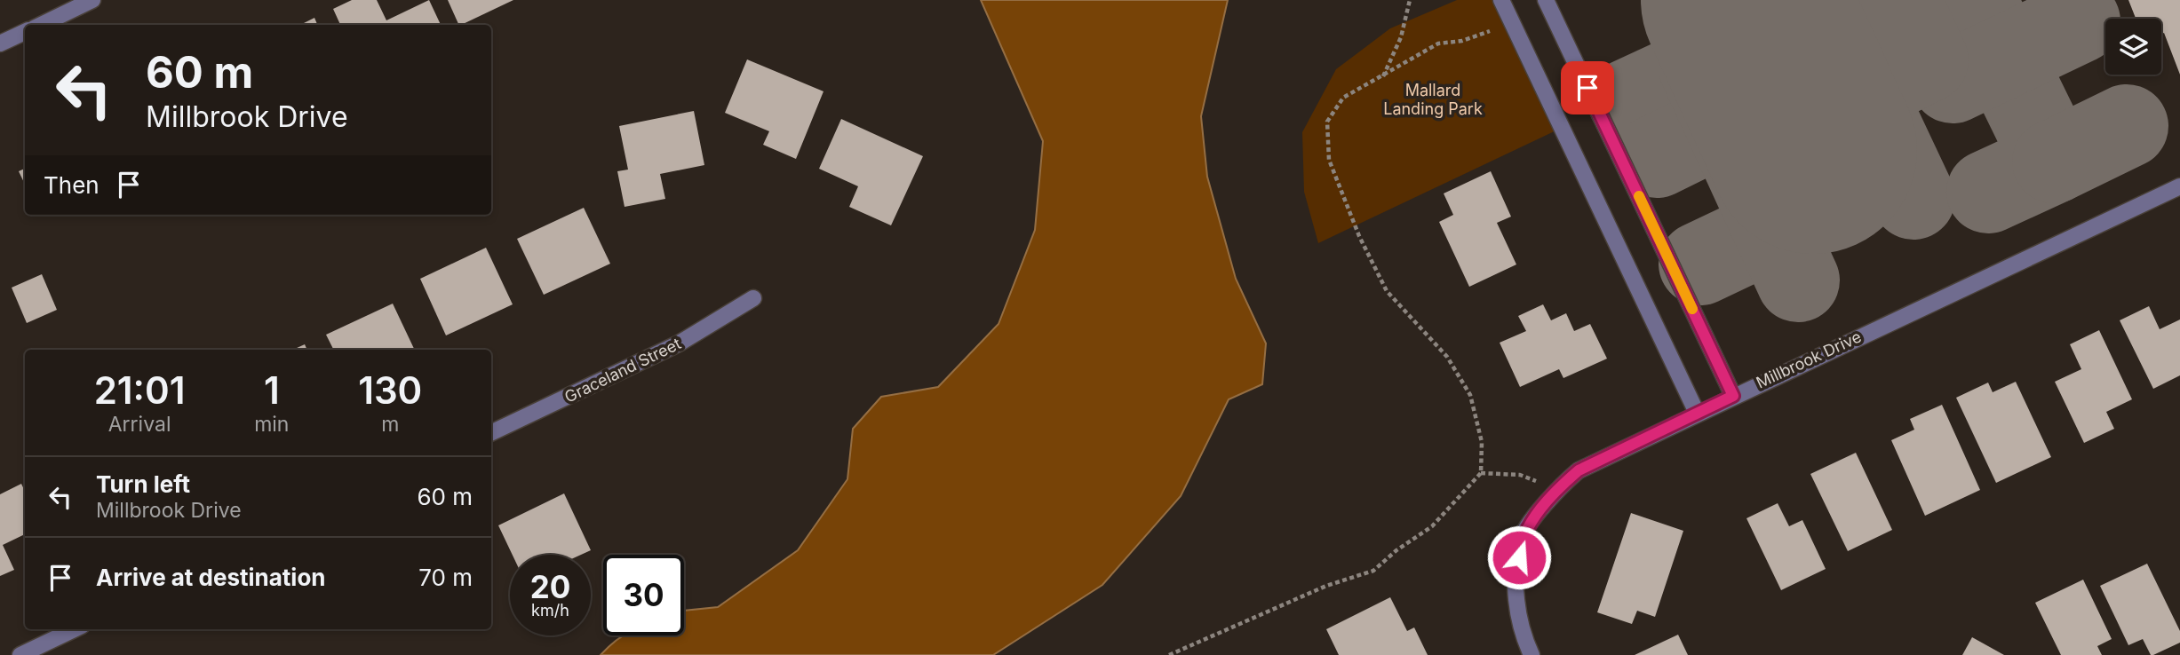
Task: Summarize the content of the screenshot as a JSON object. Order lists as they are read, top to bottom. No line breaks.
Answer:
{"streets":{"street":["Millbrook Drive","Graceland Street"]},"parks":["Mallard Landing Park"],"page":{"turn":["60 m","Millbrook Drive"],"then":"Then","eta":["21:01","Arrival","1","min","130","m"],"list":[{"name":"Turn left","note":"Millbrook Drive","value":"60 m"},{"name":"Arrive at destination","value":"70 m"}],"speed":"20 km/h","limit":"30"}}
